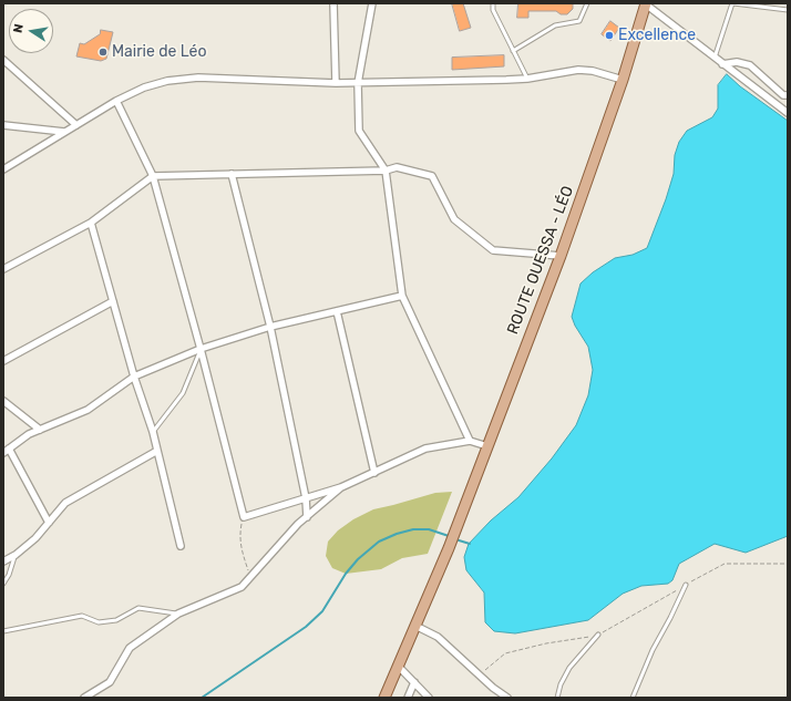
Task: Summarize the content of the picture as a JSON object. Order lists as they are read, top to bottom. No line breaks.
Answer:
{"streets":{"main road":["ROUTE OUESSA - LÉO"]},"places":["Excellence","Mairie de Léo"],"north":"left"}
